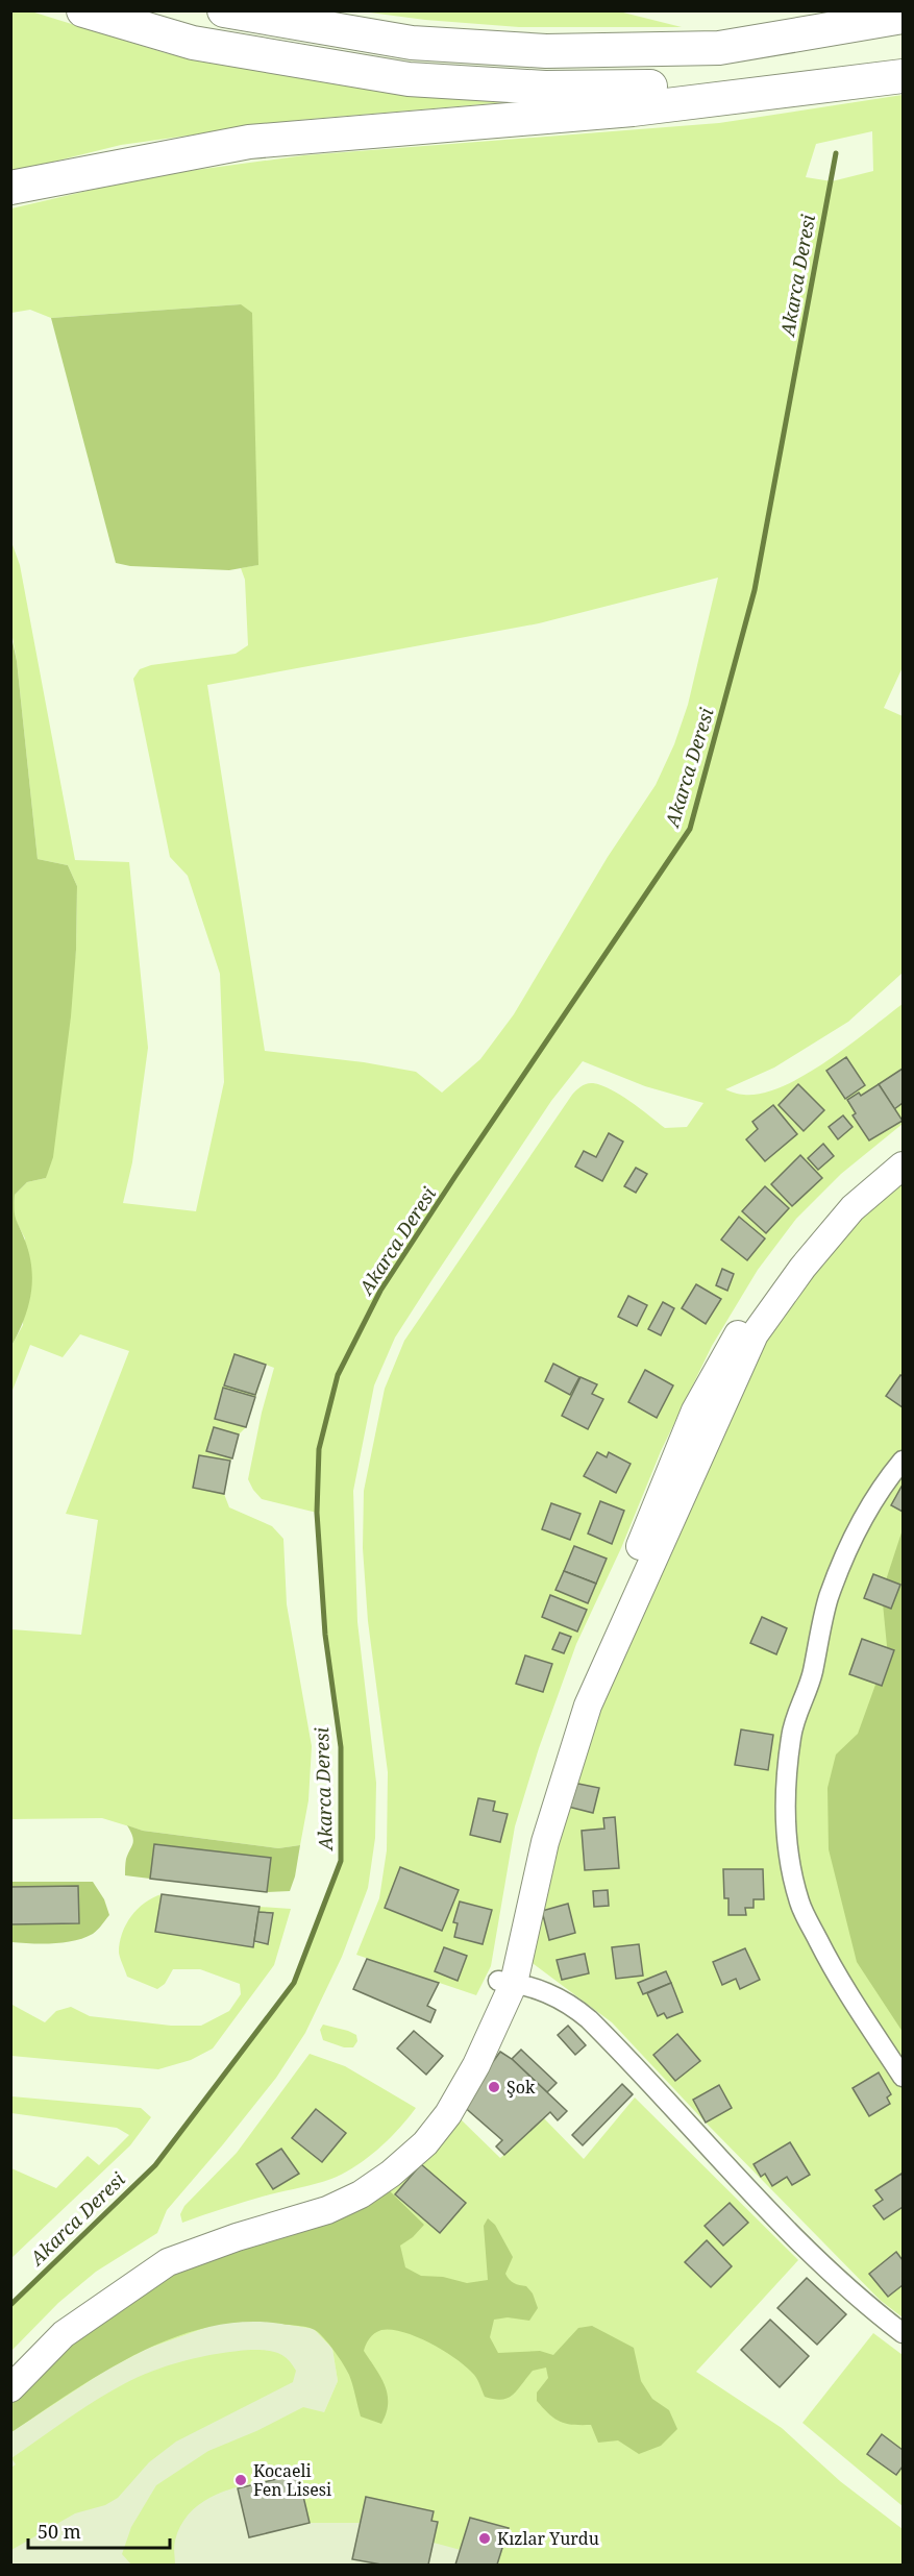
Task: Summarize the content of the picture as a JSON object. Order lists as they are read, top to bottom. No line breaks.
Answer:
{"water":["Akarca Deresi"],"places":["Şok","Kocaeli Fen Lisesi","Kızlar Yurdu"],"scale_bar":"50 m"}
